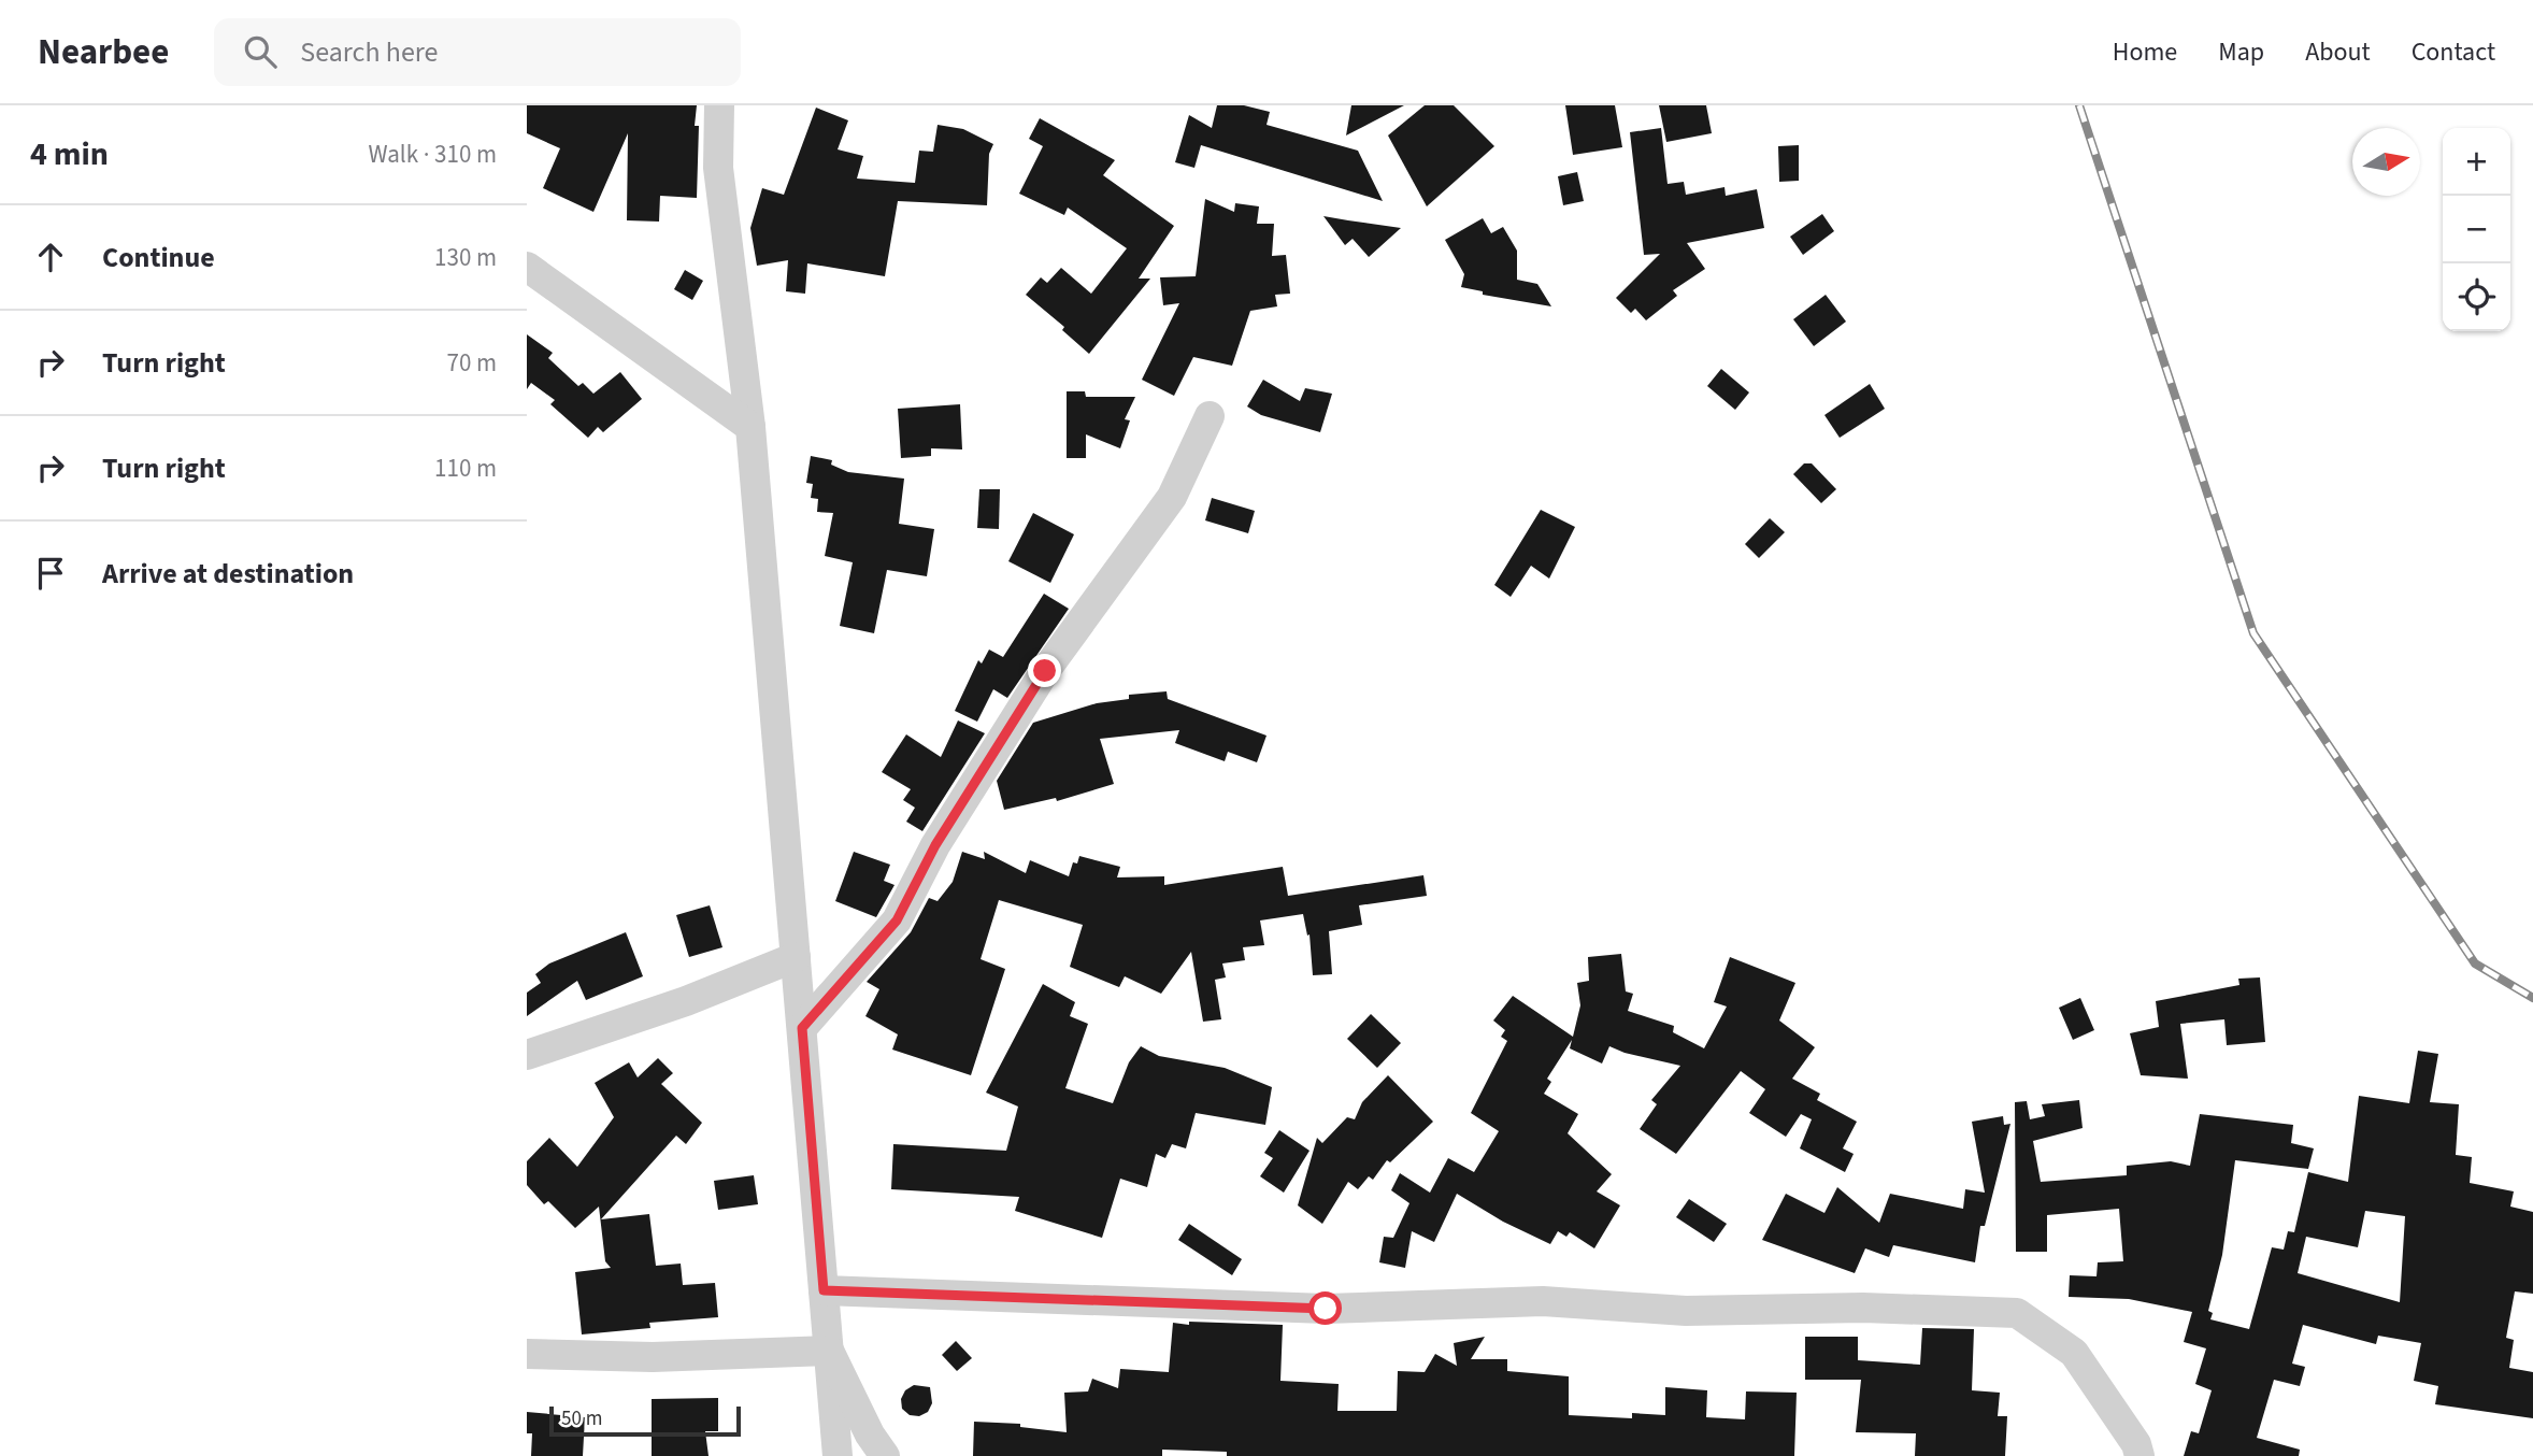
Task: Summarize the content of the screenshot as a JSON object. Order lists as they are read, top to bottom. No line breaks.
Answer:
{"scale_bar":"50 m","north":"right","page":{"header":"Nearbee","search":"Search here","nav":["Home","Map","About","Contact"],"heading":["4 min","Walk · 310 m"],"map_buttons":["+","−"],"list":[["Continue","130 m"],["Turn right","70 m"],["Turn right","110 m"],"Arrive at destination"],"scale":"50 m"}}
